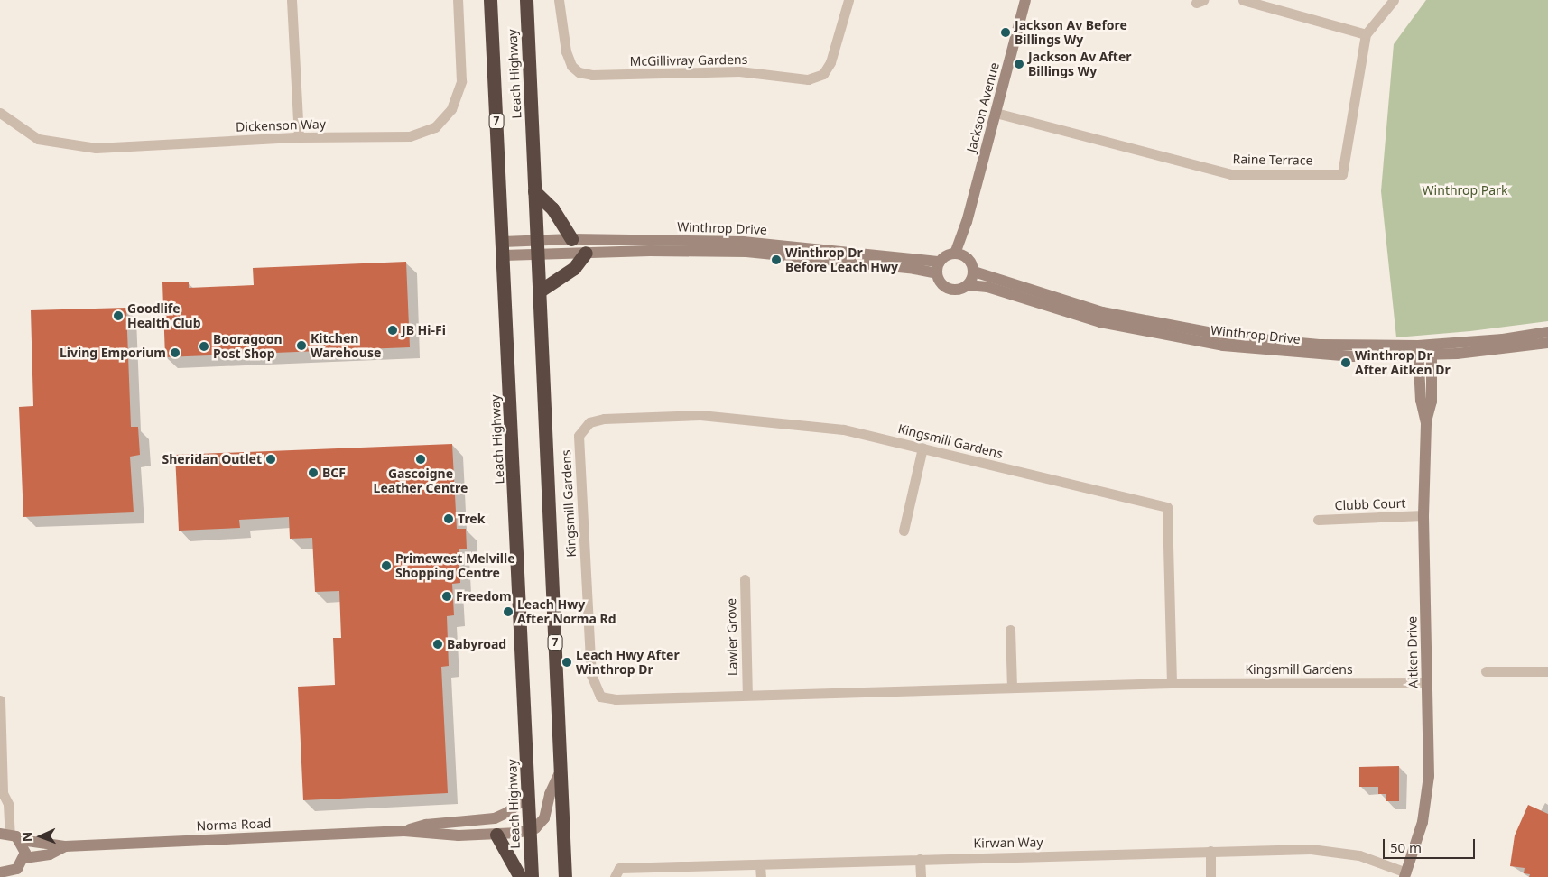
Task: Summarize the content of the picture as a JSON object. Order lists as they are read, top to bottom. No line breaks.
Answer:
{"streets":{"highway":["Leach Highway","7"],"street":["McGillivray Gardens","Jackson Avenue","Dickenson Way","Raine Terrace","Winthrop Drive","Kingsmill Gardens","Clubb Court","Lawler Grove","Aitken Drive","Norma Road","Kirwan Way"]},"crossings":[["Leach Highway","Winthrop Drive"],["Leach Highway","Norma Road"],["Jackson Avenue","Raine Terrace"],["Jackson Avenue","Winthrop Drive"],["Winthrop Drive","Aitken Drive"],["Kingsmill Gardens","Lawler Grove"],["Kingsmill Gardens","Aitken Drive"],["Clubb Court","Aitken Drive"],["Aitken Drive","Kirwan Way"]],"parks":["Winthrop Park"],"places":["Jackson Av Before Billings Wy","Jackson Av After Billings Wy","Winthrop Dr Before Leach Hwy","Goodlife Health Club","JB Hi-Fi","Kitchen Warehouse","Booragoon Post Shop","Living Emporium","Winthrop Dr After Aitken Dr","Sheridan Outlet","Gascoigne Leather Centre","BCF","Trek","Primewest Melville Shopping Centre","Freedom","Leach Hwy After Norma Rd","Babyroad","Leach Hwy After Winthrop Dr"],"scale_bar":"50 m","north":"left"}
